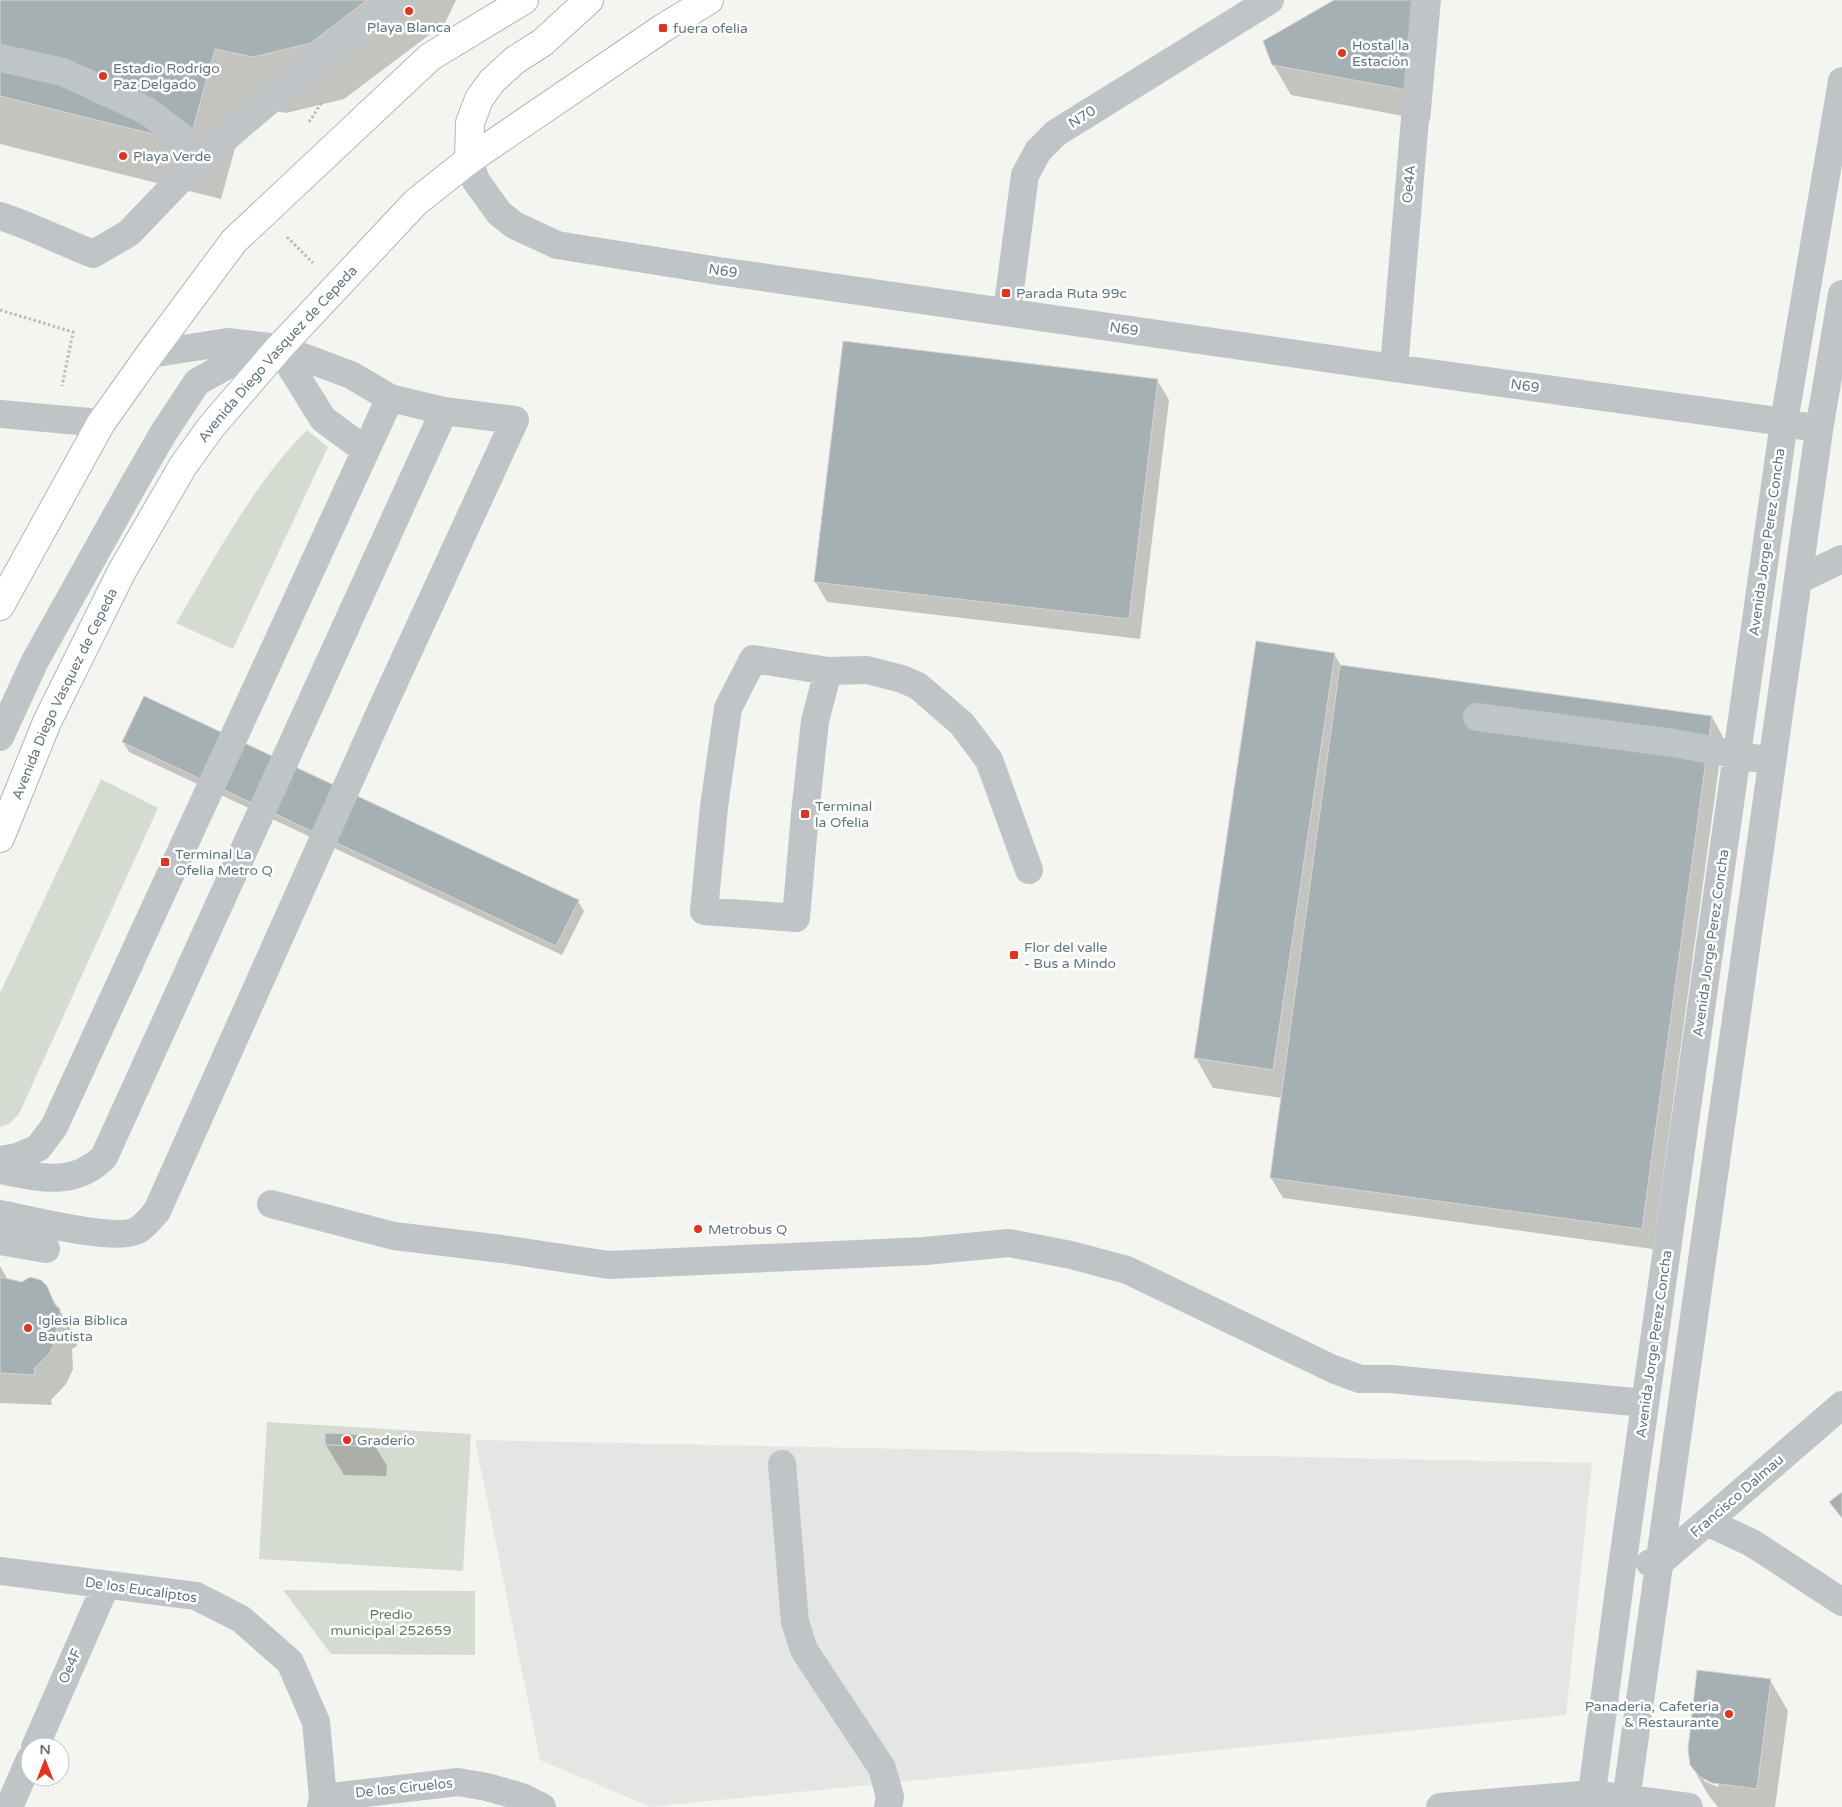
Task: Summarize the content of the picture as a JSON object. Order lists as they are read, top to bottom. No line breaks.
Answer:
{"streets":{"main road":["Avenida Diego Vasquez de Cepeda"],"street":["N70","Oe4A","N69","Avenida Jorge Perez Concha","Francisco Dalmau","De los Eucaliptos","Oe4F","De los Ciruelos"]},"crossings":[["N70","N69"],["Oe4A","N69"],["N69","Avenida Diego Vasquez de Cepeda"],["N69","Avenida Jorge Perez Concha"],["De los Eucaliptos","Oe4F"],["De los Eucaliptos","De los Ciruelos"]],"parks":["Predio municipal 252659"],"places":{"other":["Playa Blanca","Hostal la Estación","Estadio Rodrigo Paz Delgado","Playa Verde","Metrobus Q","Iglesia Bíblica Bautista","Graderío","Panaderia, Cafeteria & Restaurante"],"transit":["fuera ofelia","Parada Ruta 99c","Terminal la Ofelia","Terminal La Ofelia Metro Q","Flor del valle - Bus a Mindo"]},"north":"top"}
